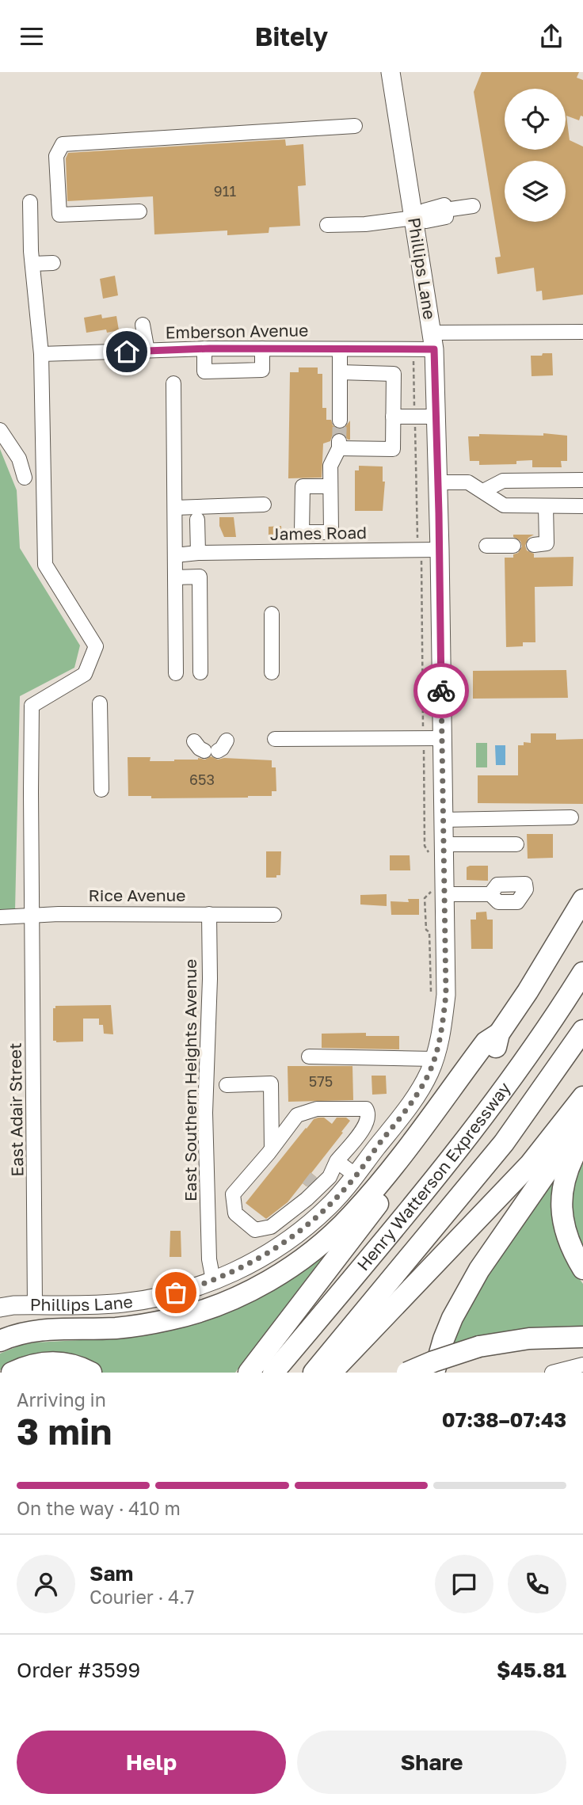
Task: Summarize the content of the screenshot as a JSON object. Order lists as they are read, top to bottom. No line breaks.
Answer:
{"streets":{"highway":["Henry Watterson Expressway"],"main road":["Phillips Lane"],"street":["Emberson Avenue","James Road","Rice Avenue","East Southern Heights Avenue","East Adair Street"]},"crossings":[["Phillips Lane","Emberson Avenue"],["Phillips Lane","James Road"],["Phillips Lane","East Southern Heights Avenue"],["Phillips Lane","East Adair Street"],["Emberson Avenue","East Adair Street"],["Rice Avenue","East Southern Heights Avenue"],["Rice Avenue","East Adair Street"]],"house_numbers":["911","653","575"],"page":{"header":"Bitely","heading":["3 min","Arriving in","07:38–07:43"],"panel":["Sam","Courier · 4.7","Order #3599","$45.81"],"bar":"On the way · 410 m","buttons":["Help","Share"]}}
